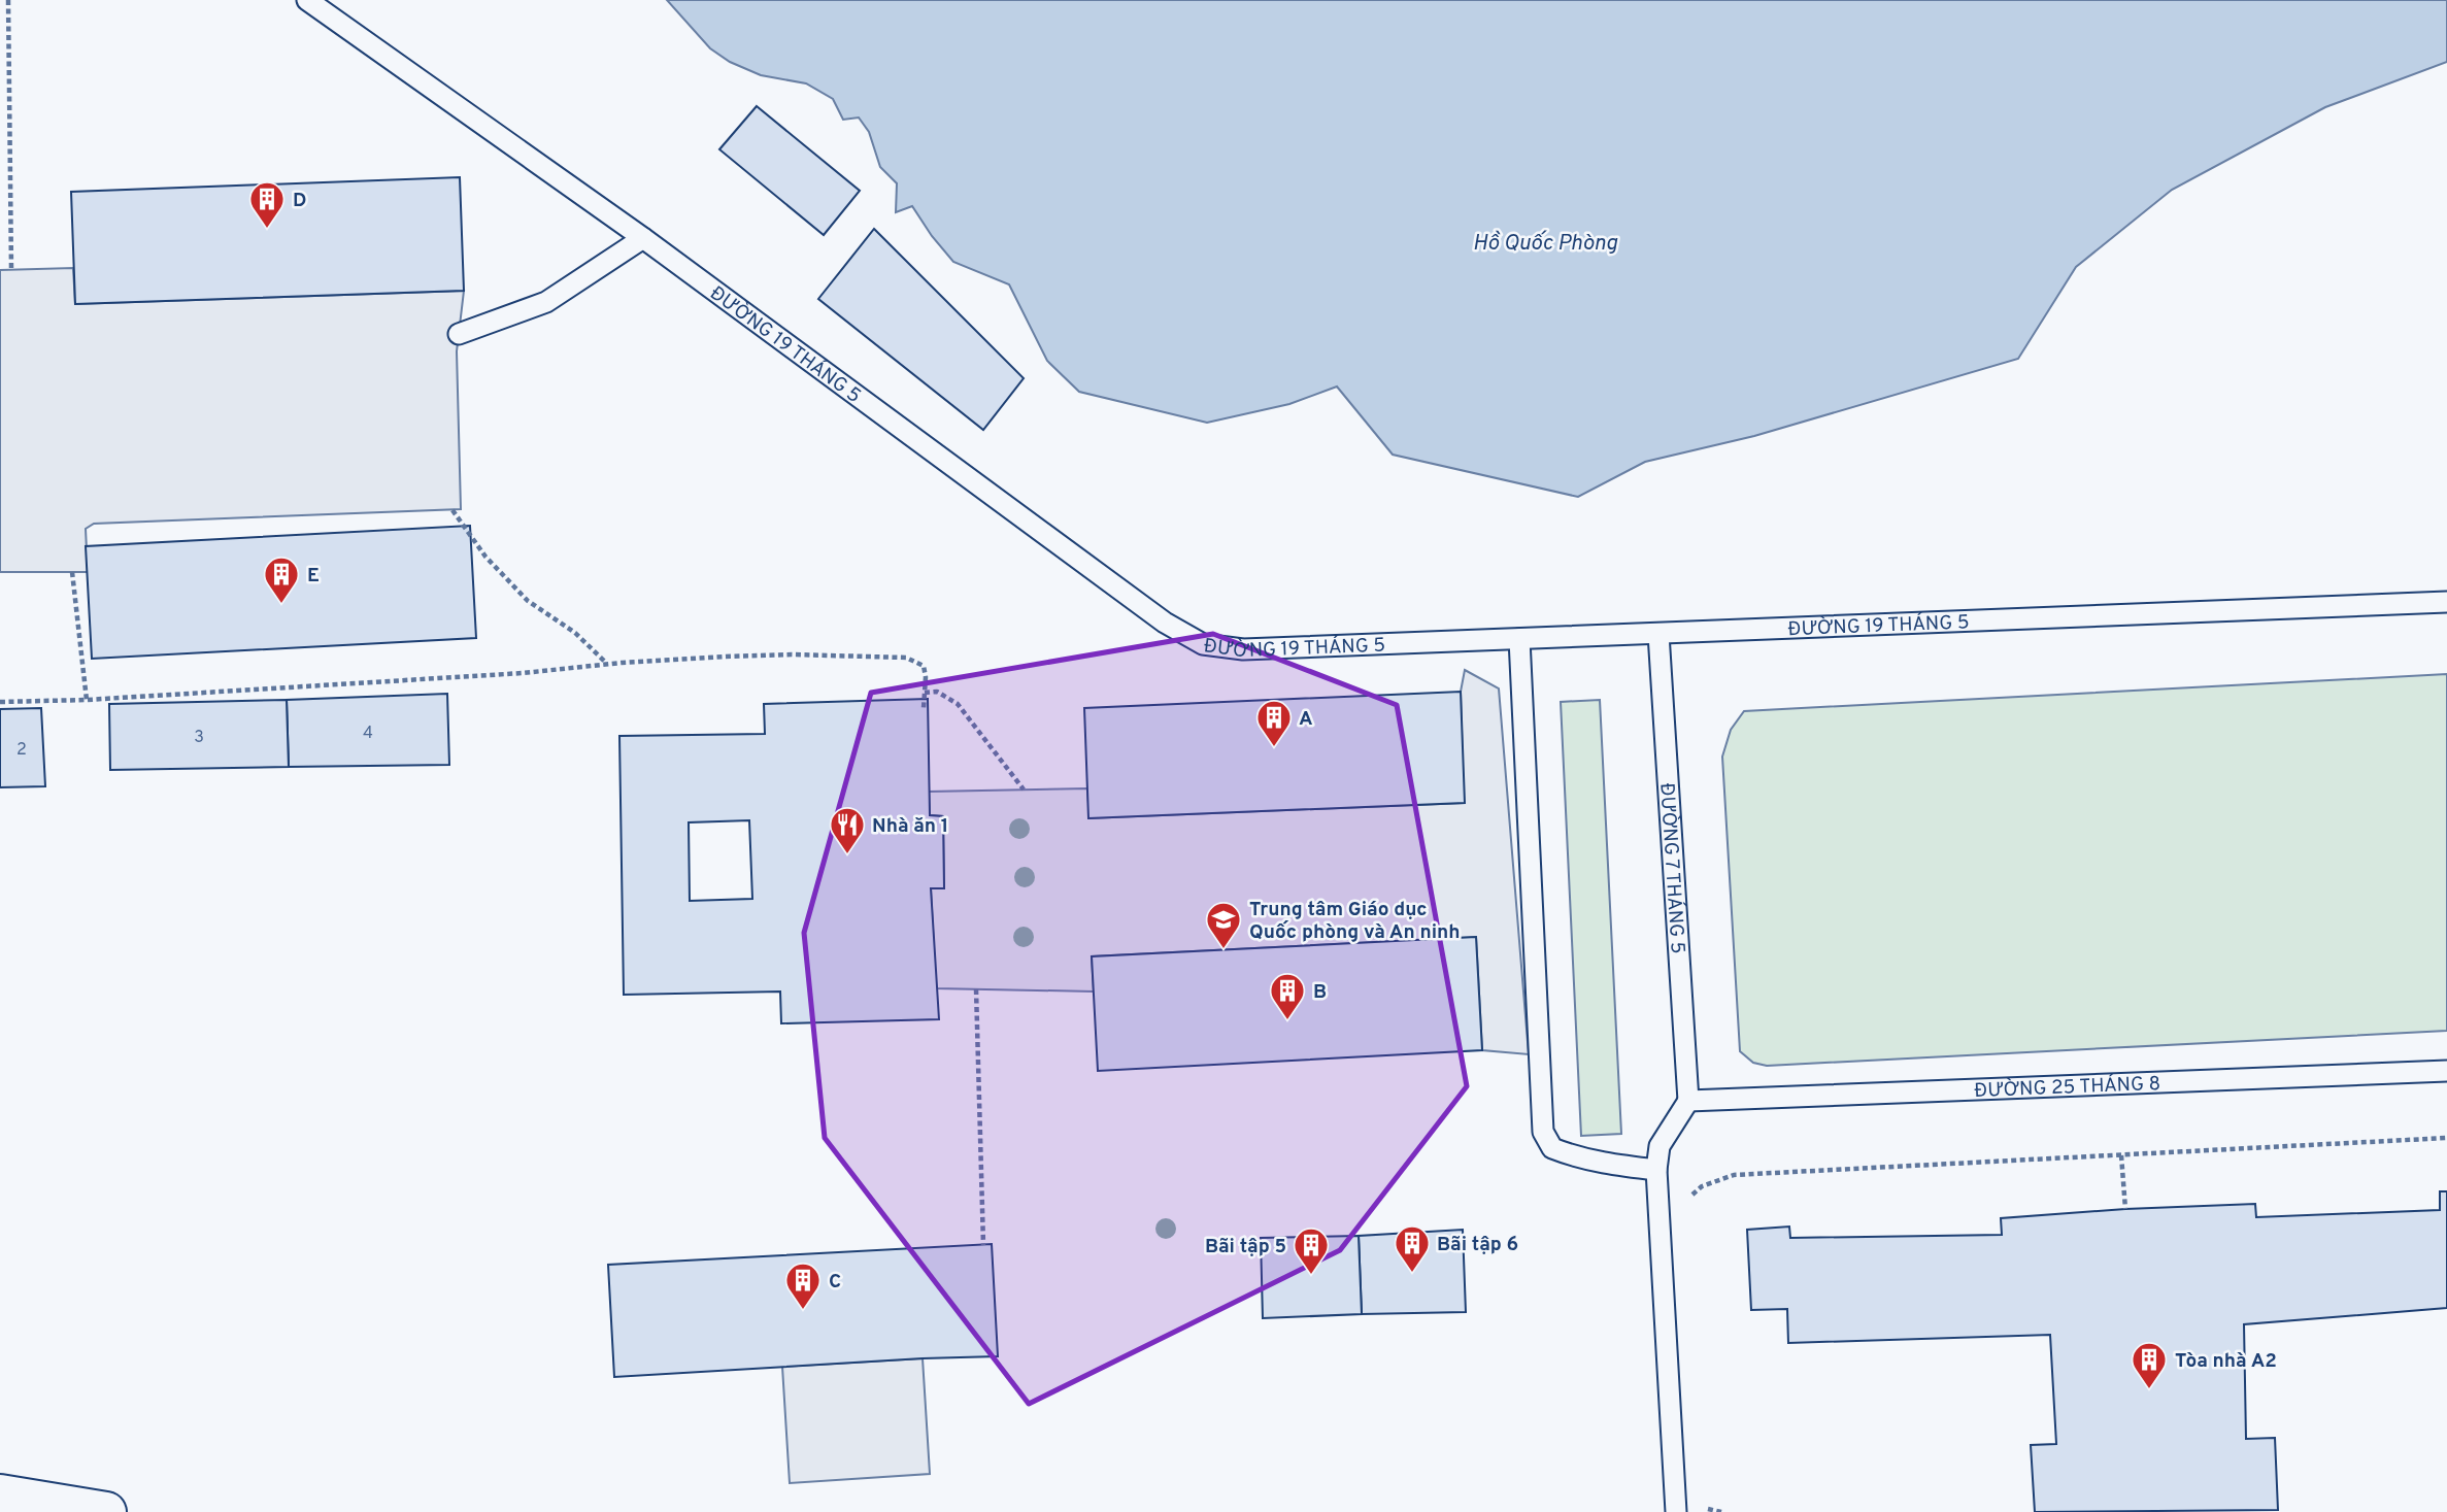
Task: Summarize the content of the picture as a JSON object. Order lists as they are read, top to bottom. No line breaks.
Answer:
{"streets":{"lane":["ĐƯỜNG 19 THÁNG 5","ĐƯỜNG 7 THÁNG 5","ĐƯỜNG 25 THÁNG 8"]},"crossings":[["ĐƯỜNG 19 THÁNG 5","ĐƯỜNG 7 THÁNG 5"],["ĐƯỜNG 7 THÁNG 5","ĐƯỜNG 25 THÁNG 8"]],"water":["Hồ Quốc Phòng"],"places":{"building":["D","E","A","B","Bãi tập 6","Bãi tập 5","C","Tòa nhà A2"],"restaurant":["Nhà ăn 1"],"school or university":["Trung tâm Giáo dục Quốc phòng và An ninh"]},"house_numbers":["4","3","2"]}
